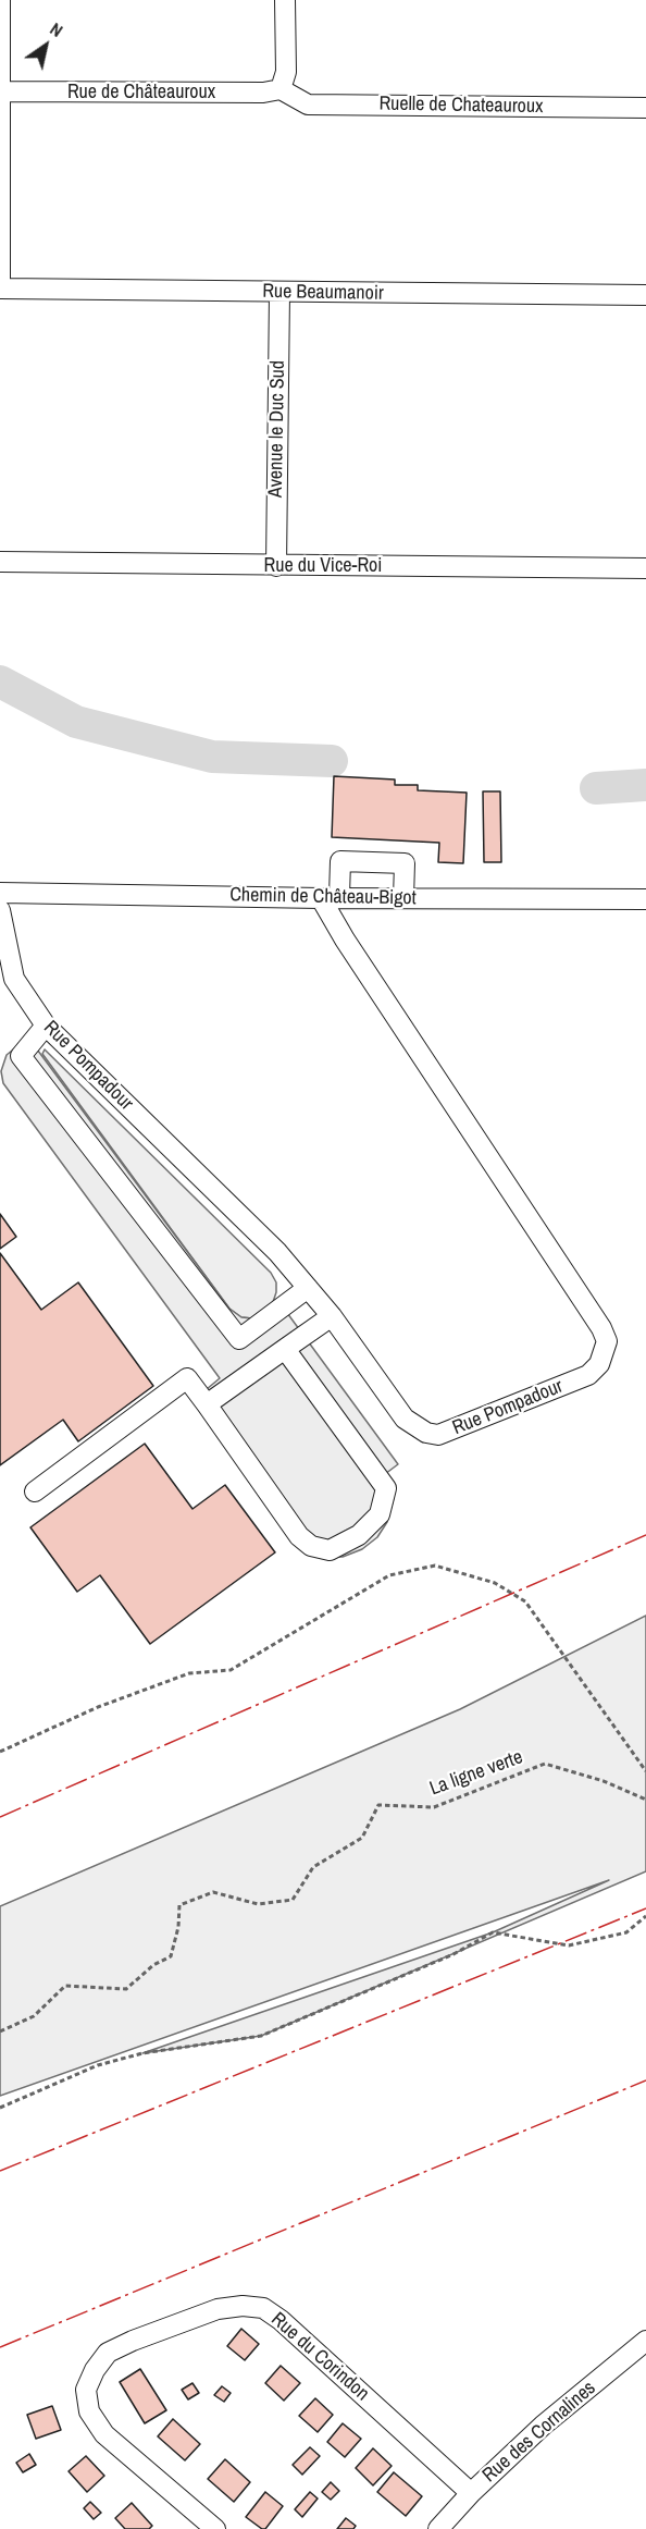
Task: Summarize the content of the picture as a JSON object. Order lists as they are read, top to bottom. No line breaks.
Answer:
{"streets":{"street":["Rue de Châteauroux","Ruelle de Chateauroux","Rue Beaumanoir","Avenue le Duc Sud","Rue du Vice-Roi","Chemin de Château-Bigot","Rue Pompadour","Rue du Corindon","Rue des Cornalines"],"path":["La ligne verte"]},"crossings":[["Rue de Châteauroux","Ruelle de Chateauroux"],["Rue Beaumanoir","Avenue le Duc Sud"],["Avenue le Duc Sud","Rue du Vice-Roi"],["Chemin de Château-Bigot","Rue Pompadour"],["Rue du Corindon","Rue des Cornalines"]],"north":"top right"}
